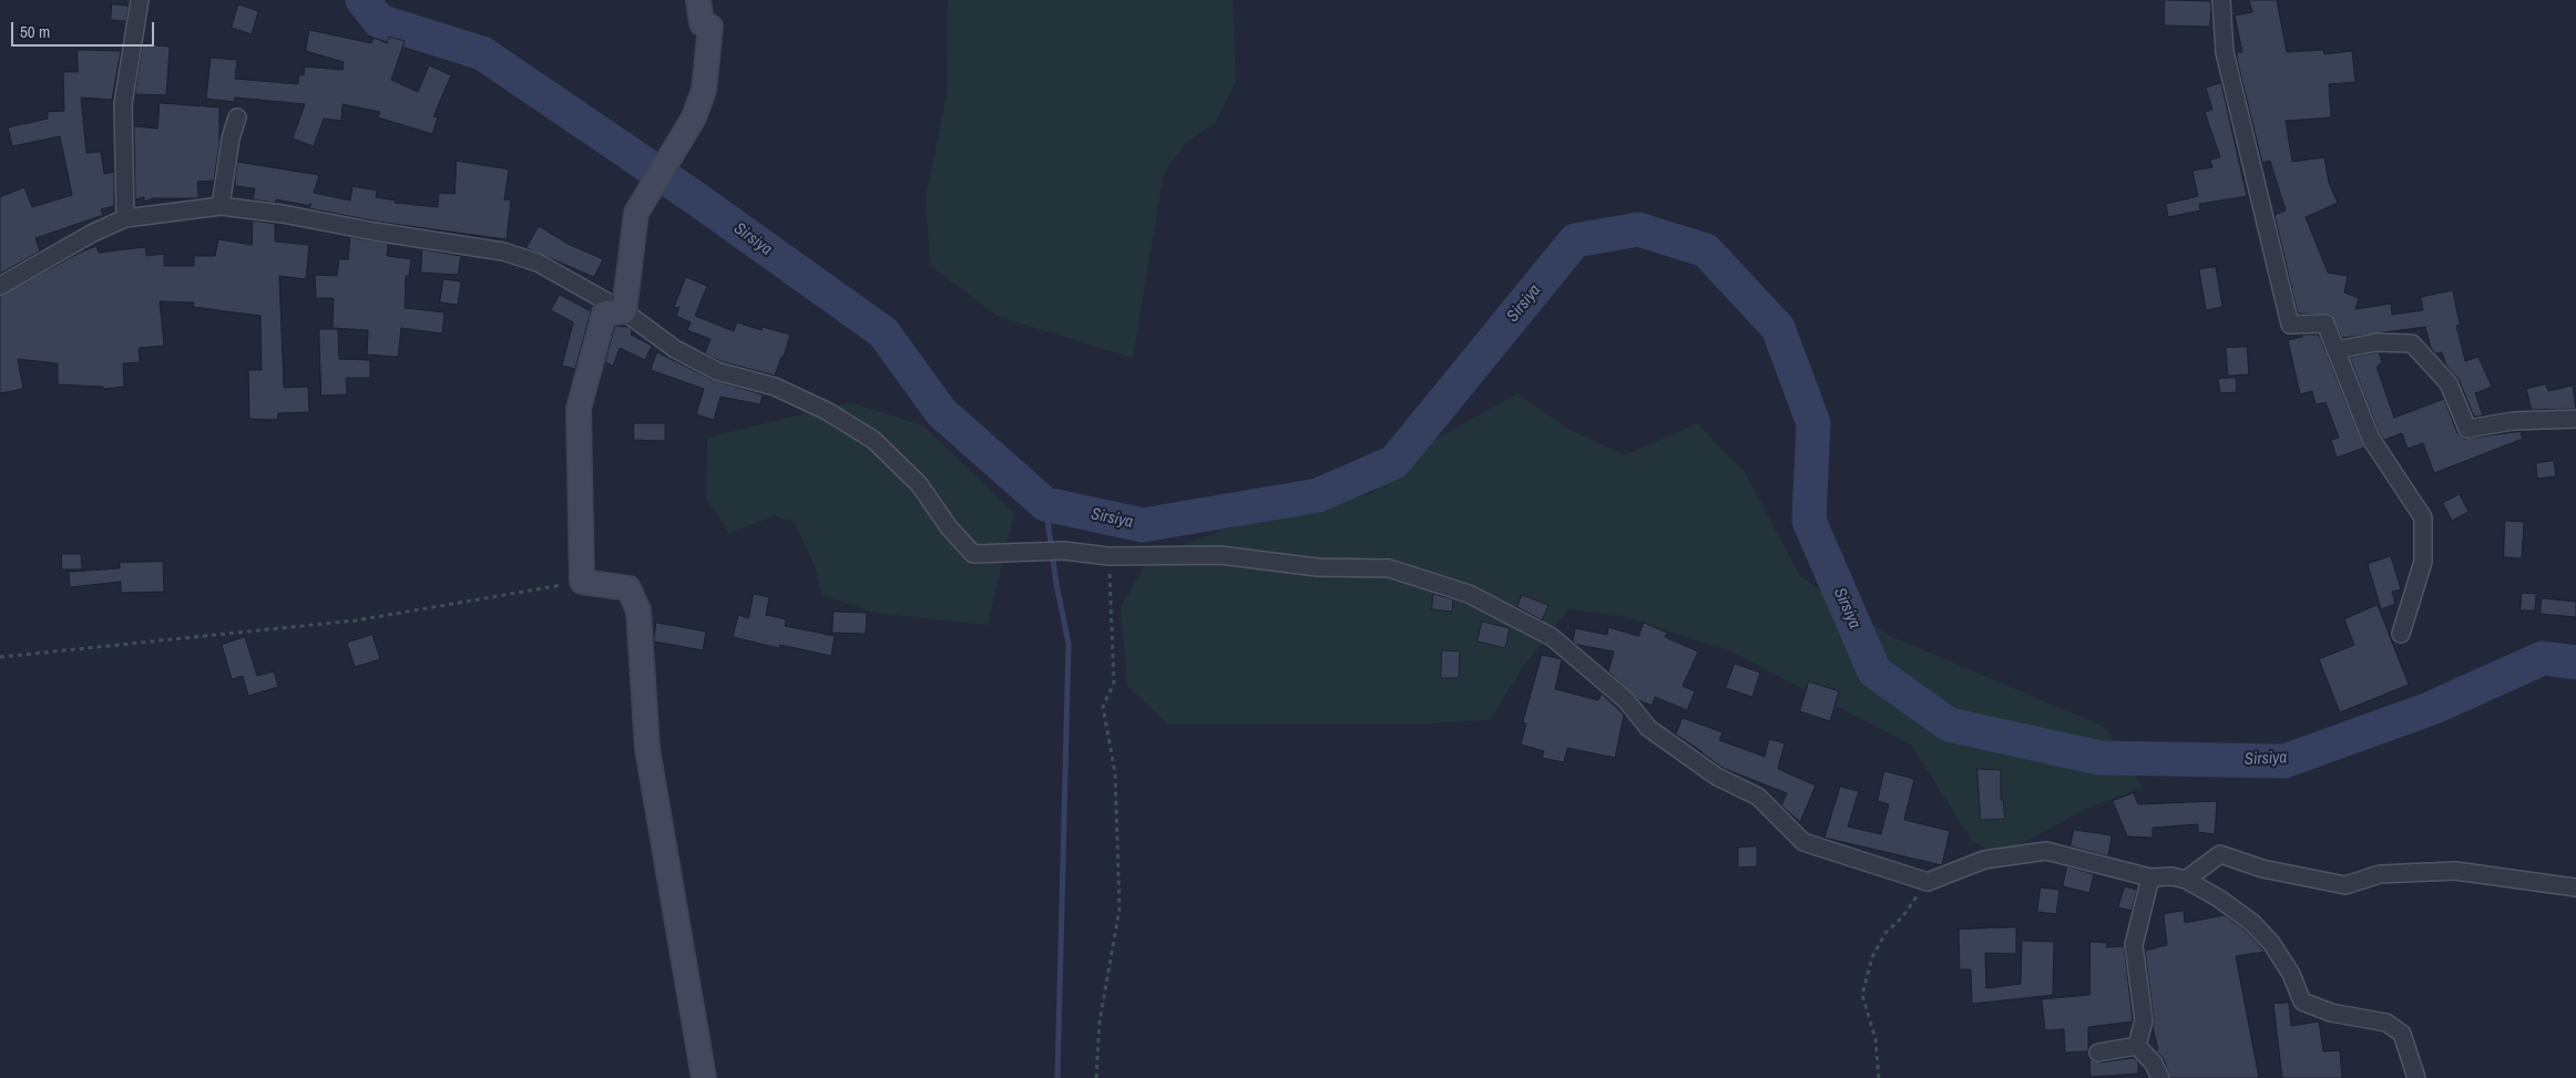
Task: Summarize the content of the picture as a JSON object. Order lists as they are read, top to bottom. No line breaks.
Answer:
{"water":["Sirsiya"],"scale_bar":"50 m"}
